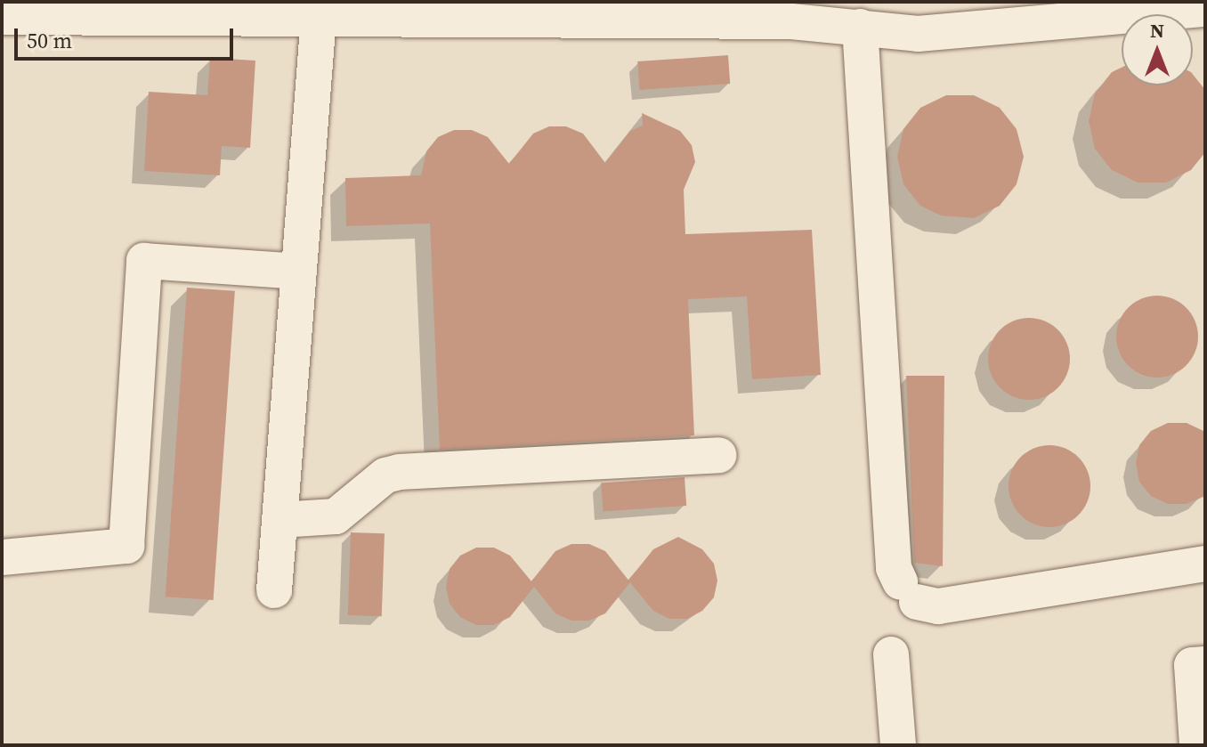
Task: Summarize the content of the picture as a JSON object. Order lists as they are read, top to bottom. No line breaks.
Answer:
{"scale_bar":"50 m","north":"top"}
